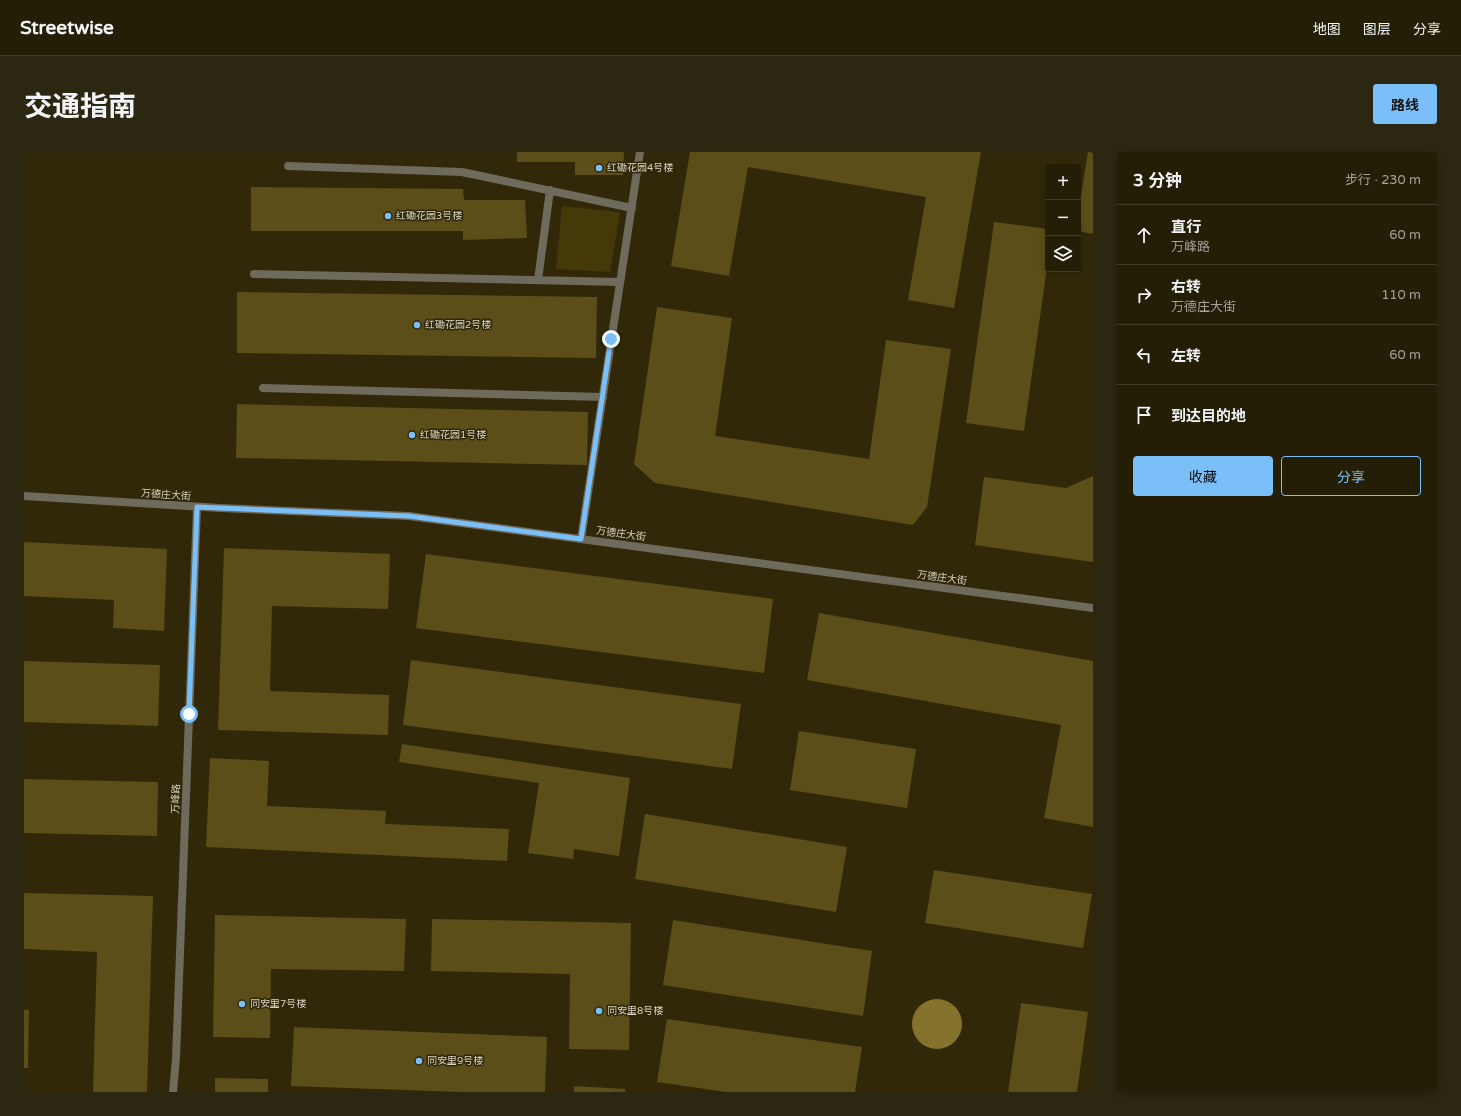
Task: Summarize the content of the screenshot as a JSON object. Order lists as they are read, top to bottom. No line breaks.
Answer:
{"streets":{"street":["万德庄大街","万峰路"]},"crossings":[["万德庄大街","万峰路"]],"places":["红磡花园4号楼","红磡花园3号楼","红磡花园2号楼","红磡花园1号楼","同安里7号楼","同安里8号楼","同安里9号楼"],"page":{"header":"Streetwise","nav":["地图","图层","分享"],"title":"交通指南","buttons":["路线",["收藏","分享"]],"heading":["3 分钟","步行 · 230 m"],"map_buttons":["+","−"],"list":[["直行","万峰路","60 m"],["右转","万德庄大街","110 m"],["左转","60 m"],"到达目的地"]}}
